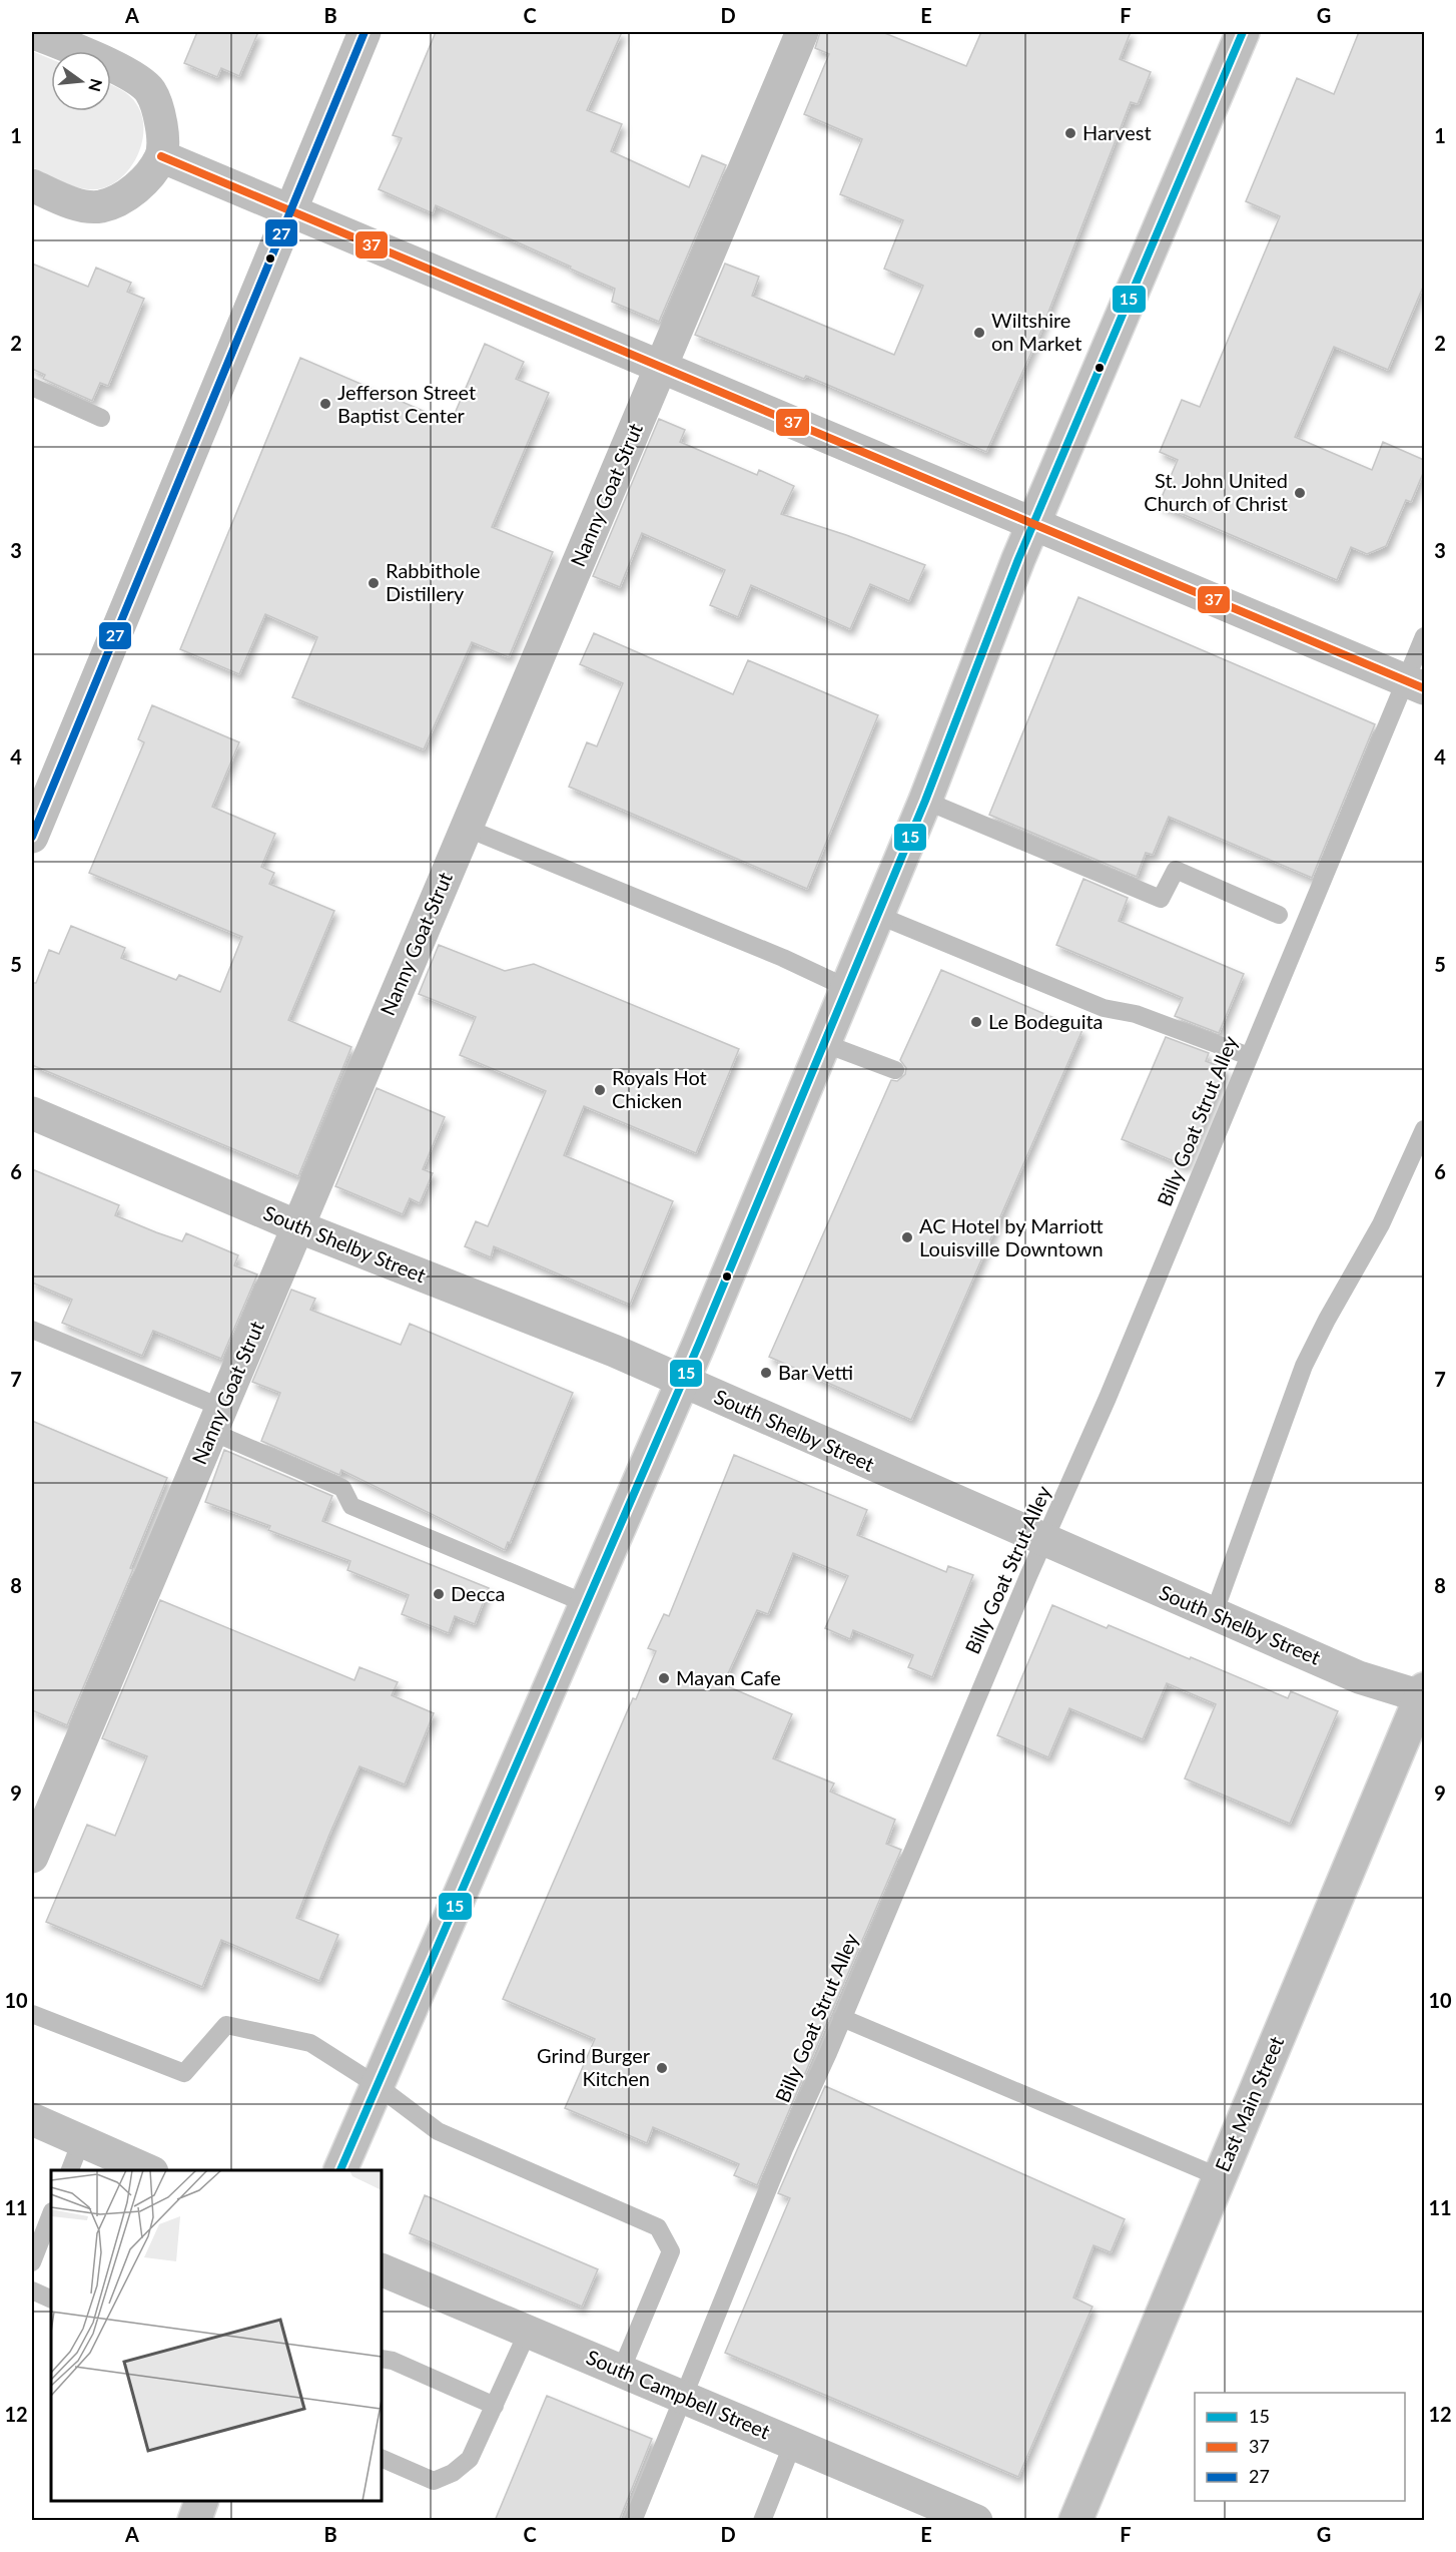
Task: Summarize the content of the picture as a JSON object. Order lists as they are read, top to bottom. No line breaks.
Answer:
{"streets":{"street":["Nanny Goat Strut","South Shelby Street","East Main Street","South Campbell Street"],"lane":["Billy Goat Strut Alley"]},"crossings":[["Nanny Goat Strut","South Shelby Street"],["Billy Goat Strut Alley","South Shelby Street"],["Billy Goat Strut Alley","South Campbell Street"],["South Shelby Street","East Main Street"]],"places":["Harvest","Wiltshire on Market","Jefferson Street Baptist Center","St. John United Church of Christ","Rabbithole Distillery","Le Bodeguita","Royals Hot Chicken","AC Hotel by Marriott Louisville Downtown","Bar Vetti","Decca","Mayan Cafe","Grind Burger Kitchen"],"lines":["transit line 15","transit line 27","transit line 37"],"legend":["15","37","27"],"north":"right","grid":{"columns":["A","B","C","D","E","F","G"],"rows":["1","2","3","4","5","6","7","8","9","10","11","12"]}}
